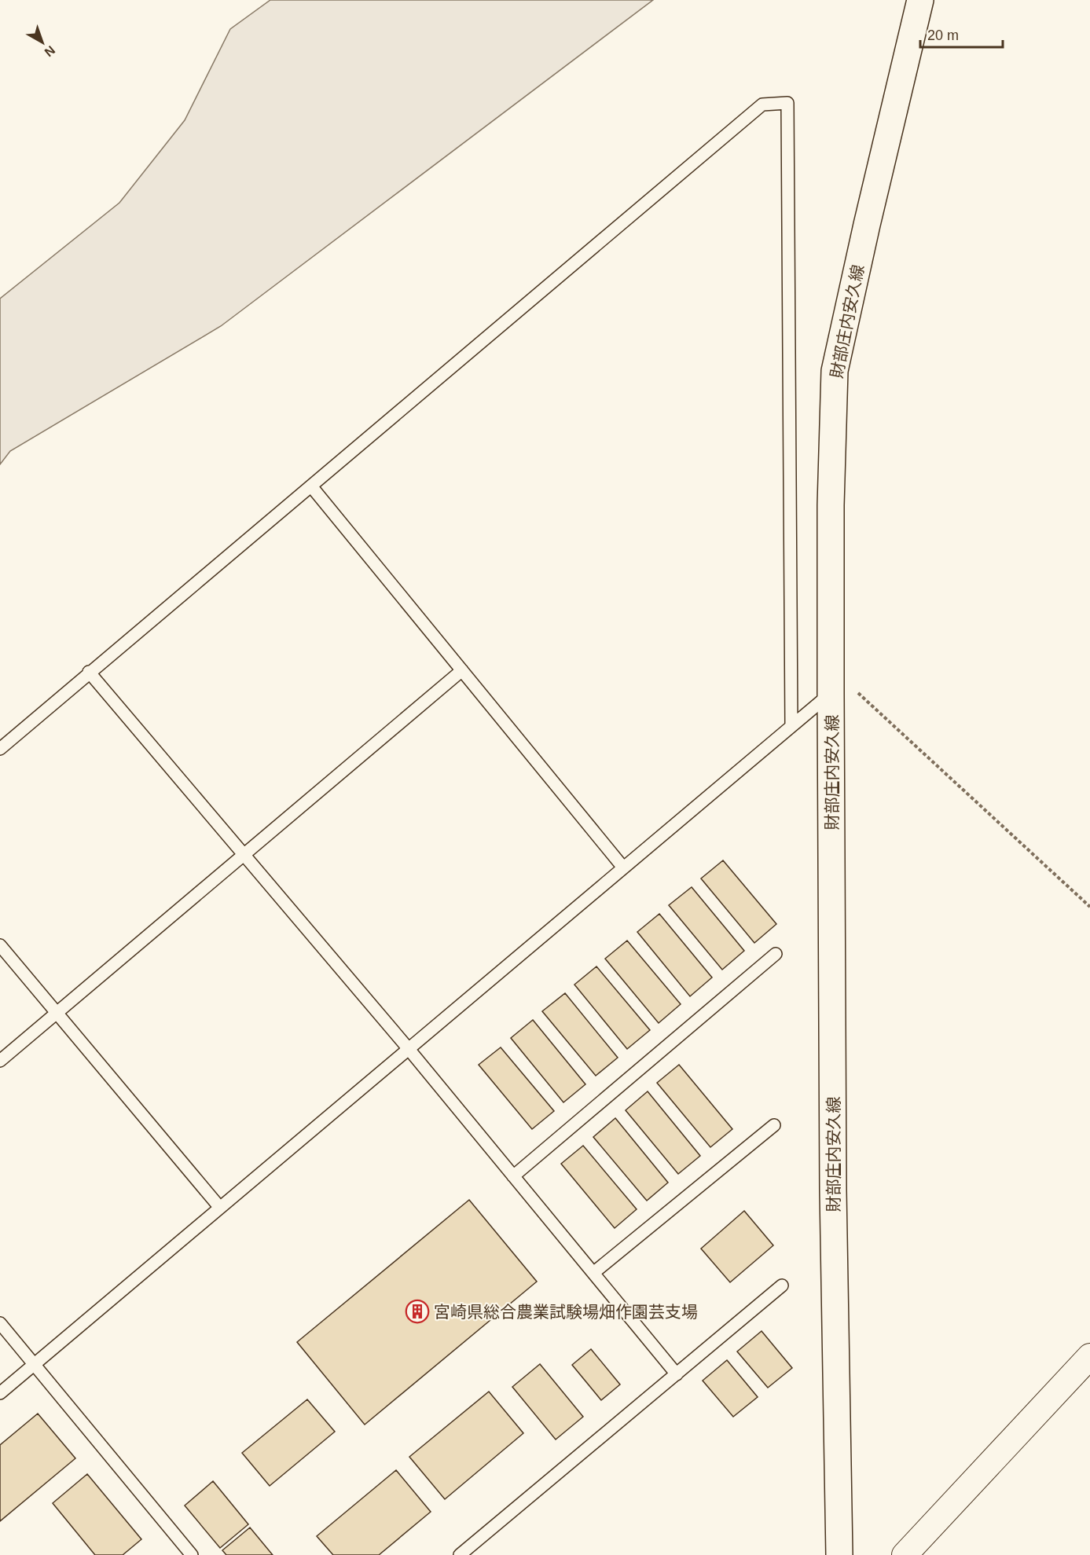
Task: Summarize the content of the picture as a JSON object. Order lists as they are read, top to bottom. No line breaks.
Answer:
{"streets":{"main road":["財部庄内安久線"]},"places":{"building":["宮崎県総合農業試験場畑作園芸支場"]},"scale_bar":"20 m","north":"bottom right"}
